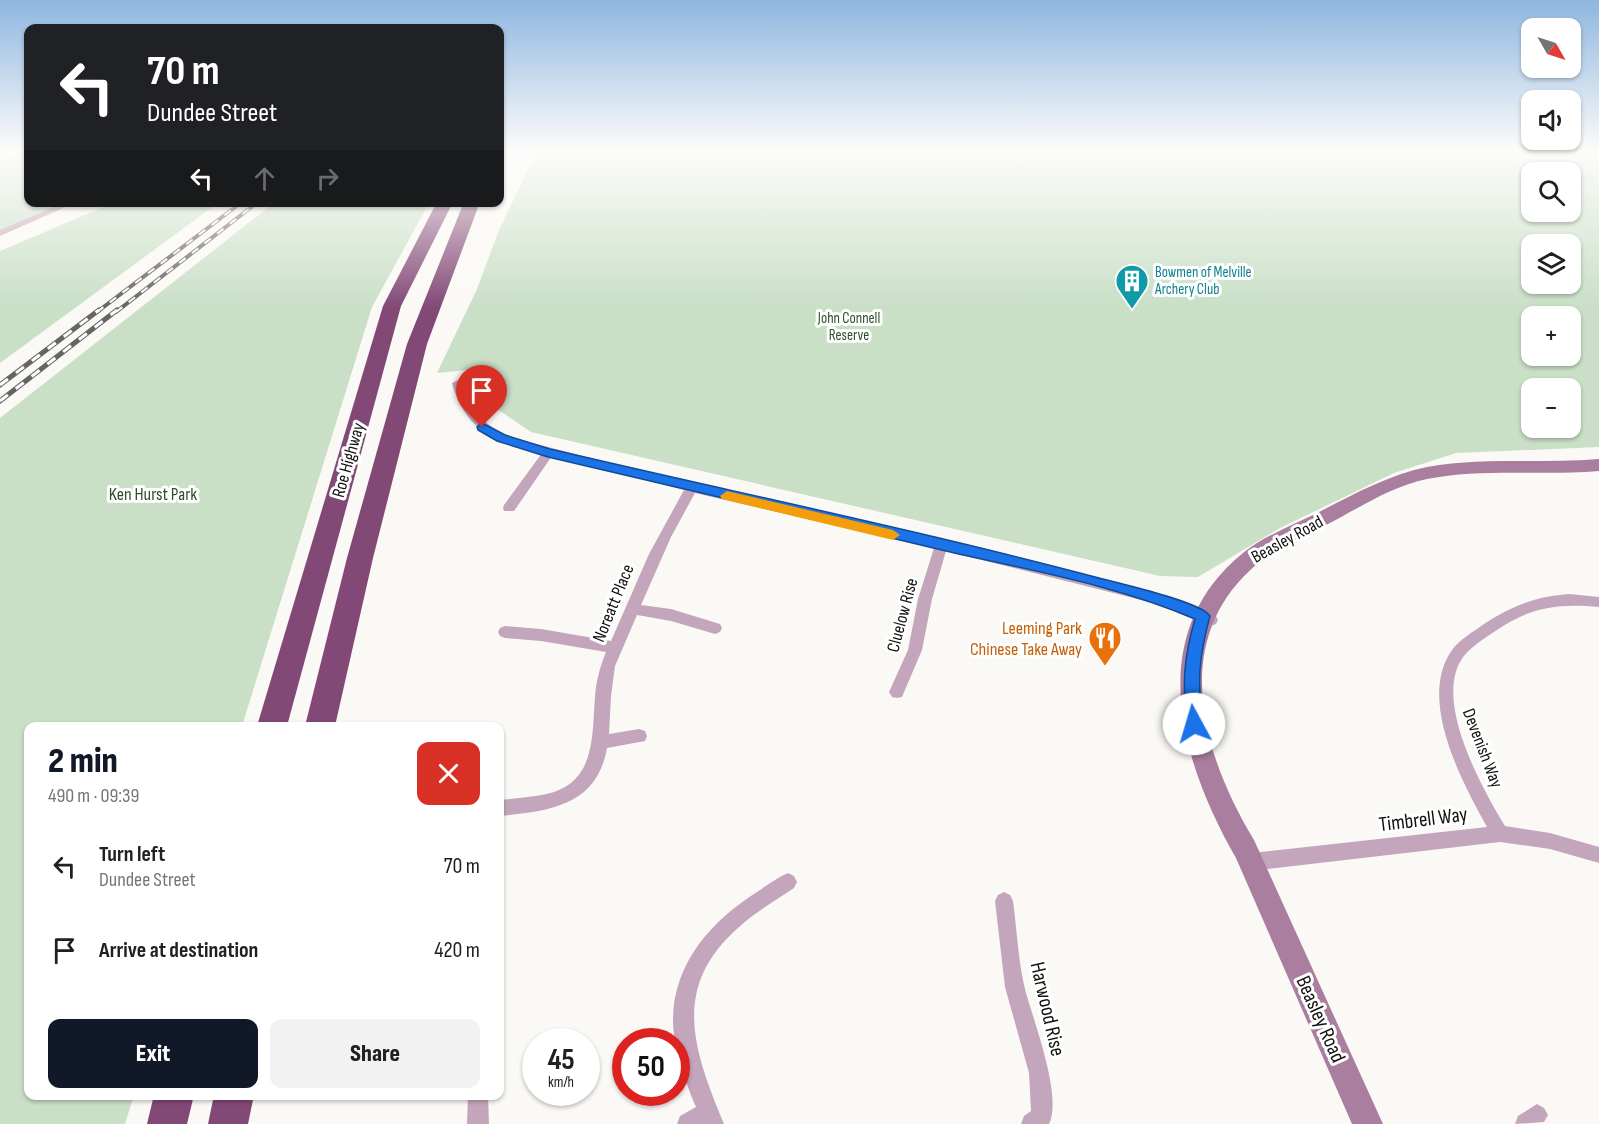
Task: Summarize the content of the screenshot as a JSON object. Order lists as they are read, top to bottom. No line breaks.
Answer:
{"streets":{"highway":["Roe Highway"],"main road":["Beasley Road"],"street":["Noreatt Place","Cluelow Rise","Devenish Way","Timbrell Way","Harwood Rise"]},"crossings":[["Beasley Road","Timbrell Way"],["Devenish Way","Timbrell Way"]],"parks":["John Connell Reserve","Ken Hurst Park"],"places":{"building":["Bowmen of Melville Archery Club"],"restaurant":["Leeming Park Chinese Take Away"]},"north":"bottom right","page":{"map_buttons":["+","−"],"turn":["70 m","Dundee Street"],"heading":["2 min","490 m · 09:39"],"list":[{"name":"Turn left","note":"Dundee Street","value":"70 m"},{"name":"Arrive at destination","value":"420 m"}],"buttons":["Exit","Share"],"speed":"45 km/h","limit":"50"}}
